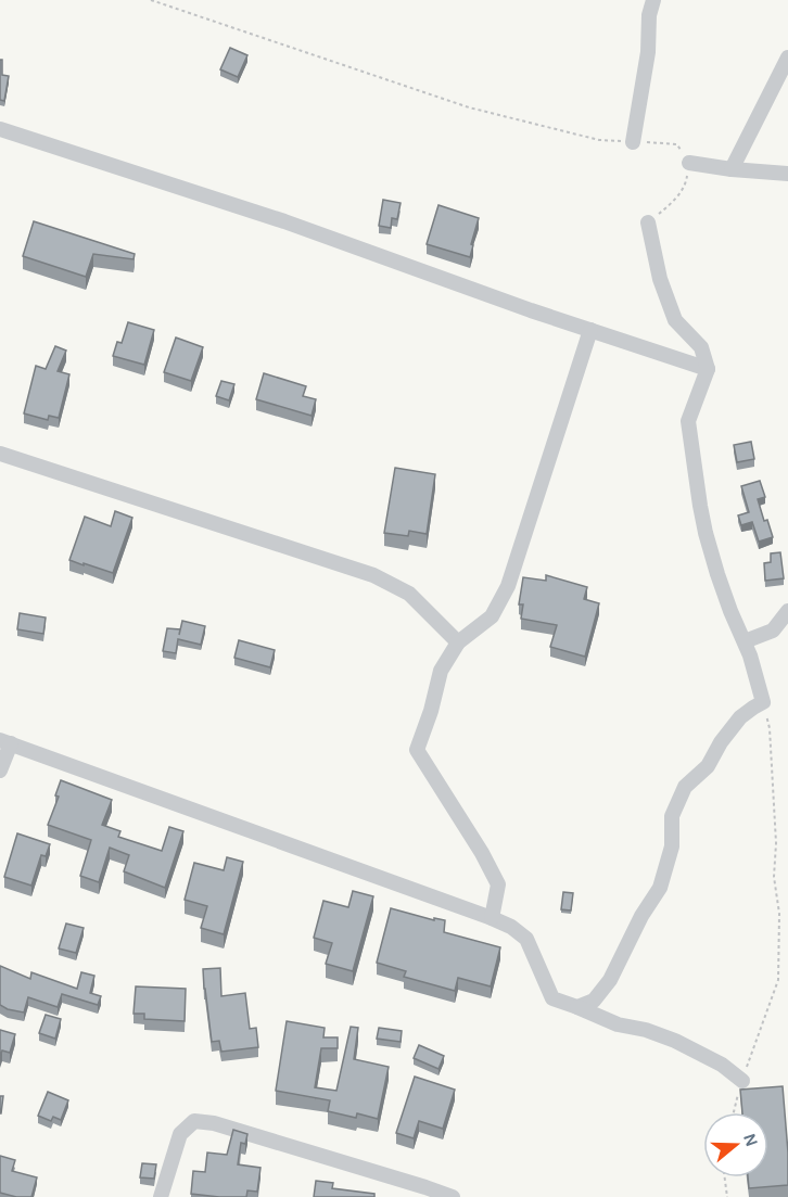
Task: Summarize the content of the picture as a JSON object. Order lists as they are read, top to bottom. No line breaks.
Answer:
{"north":"right"}
